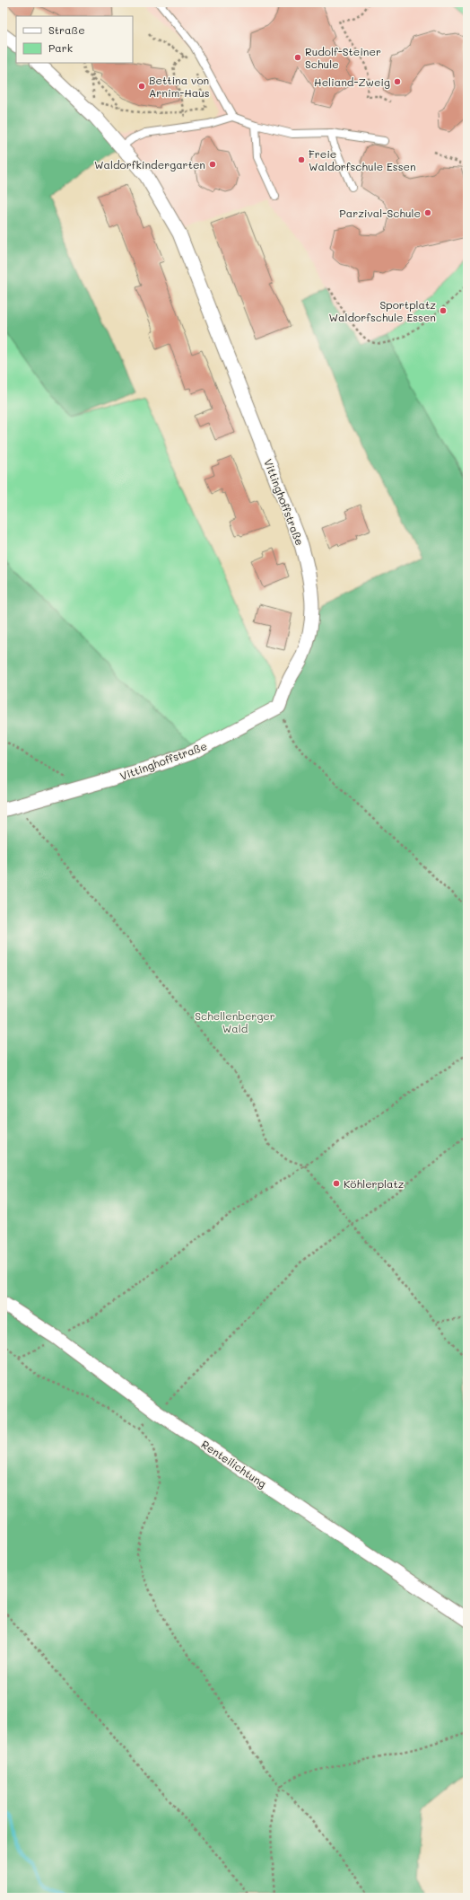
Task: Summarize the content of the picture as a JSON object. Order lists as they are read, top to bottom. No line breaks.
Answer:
{"streets":{"street":["Vittinghoffstraße","Renteilichtung"]},"parks":["Schellenberger Wald"],"places":["Rudolf-Steiner Schule","Heliand-Zweig","Bettina von Arnim-Haus","Freie Waldorfschule Essen","Waldorfkindergarten","Parzival-Schule","Sportplatz Waldorfschule Essen","Köhlerplatz"],"legend":["Straße","Park"]}
